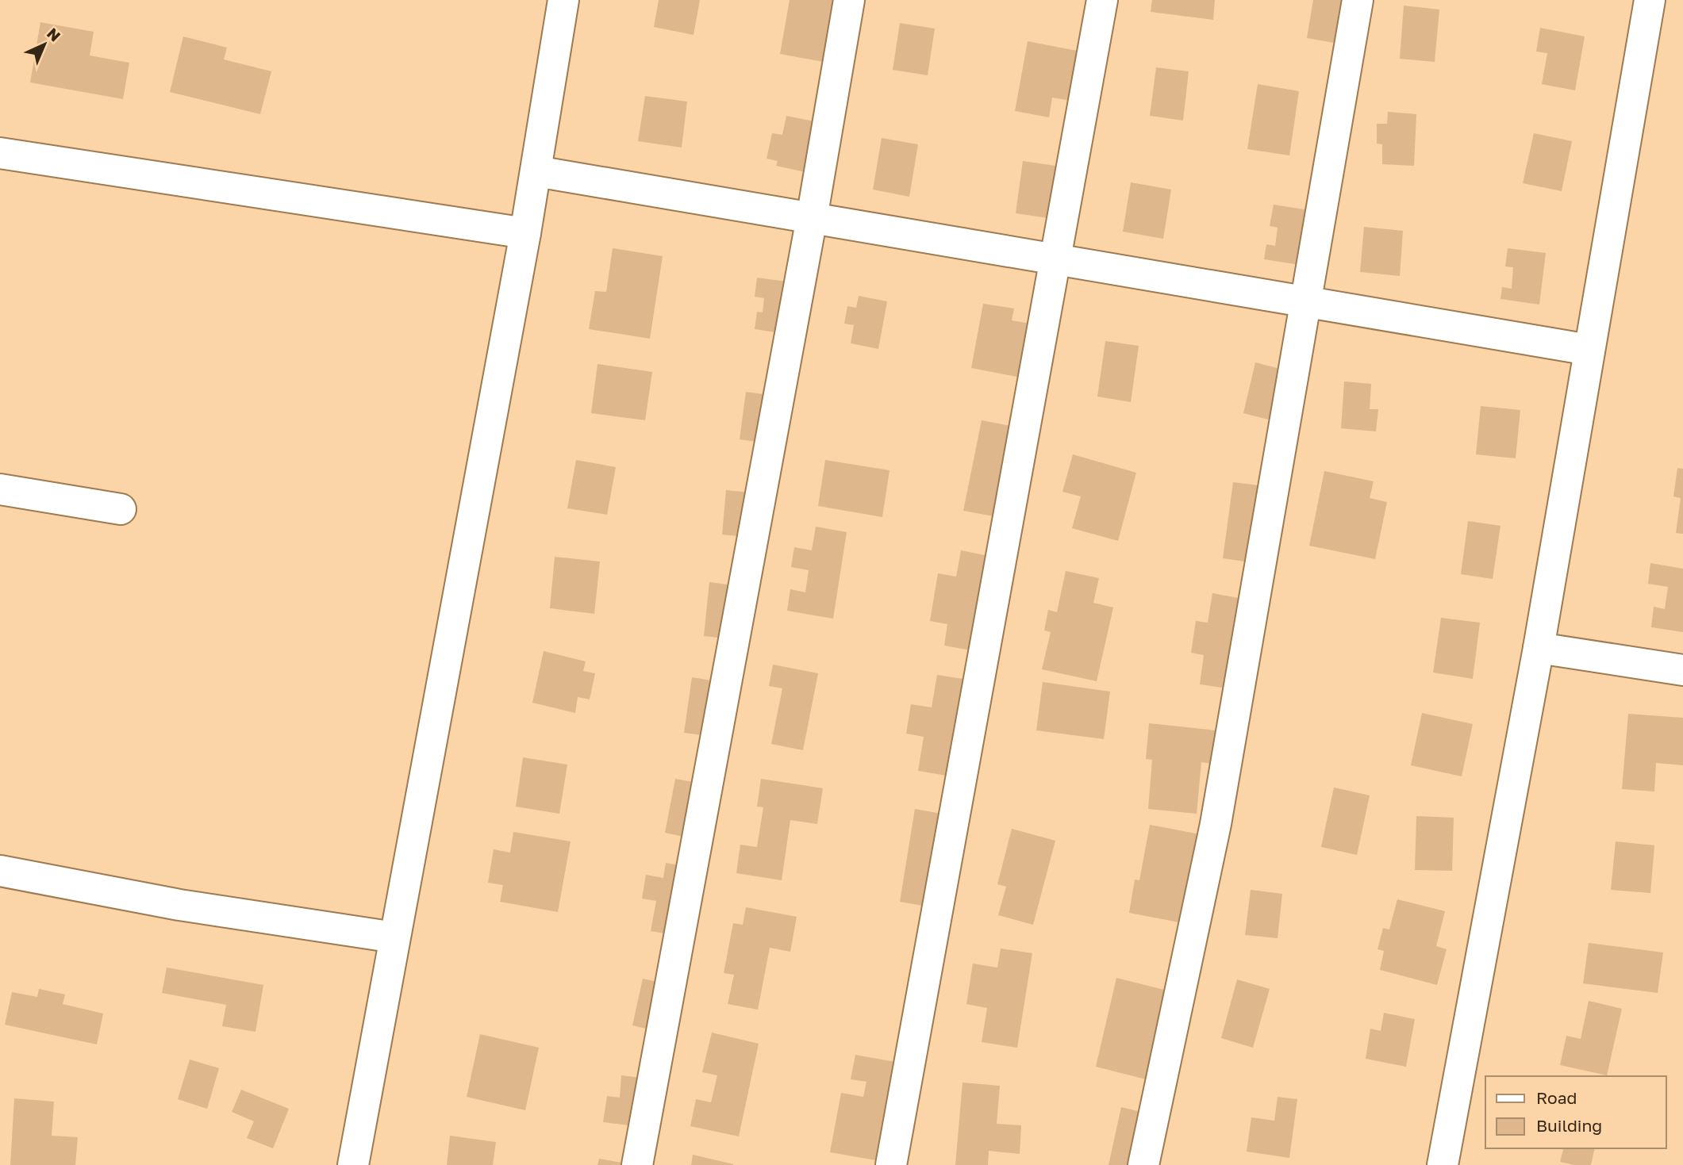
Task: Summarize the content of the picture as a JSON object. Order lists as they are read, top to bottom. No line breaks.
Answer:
{"legend":["Road","Building"],"north":"top right"}
